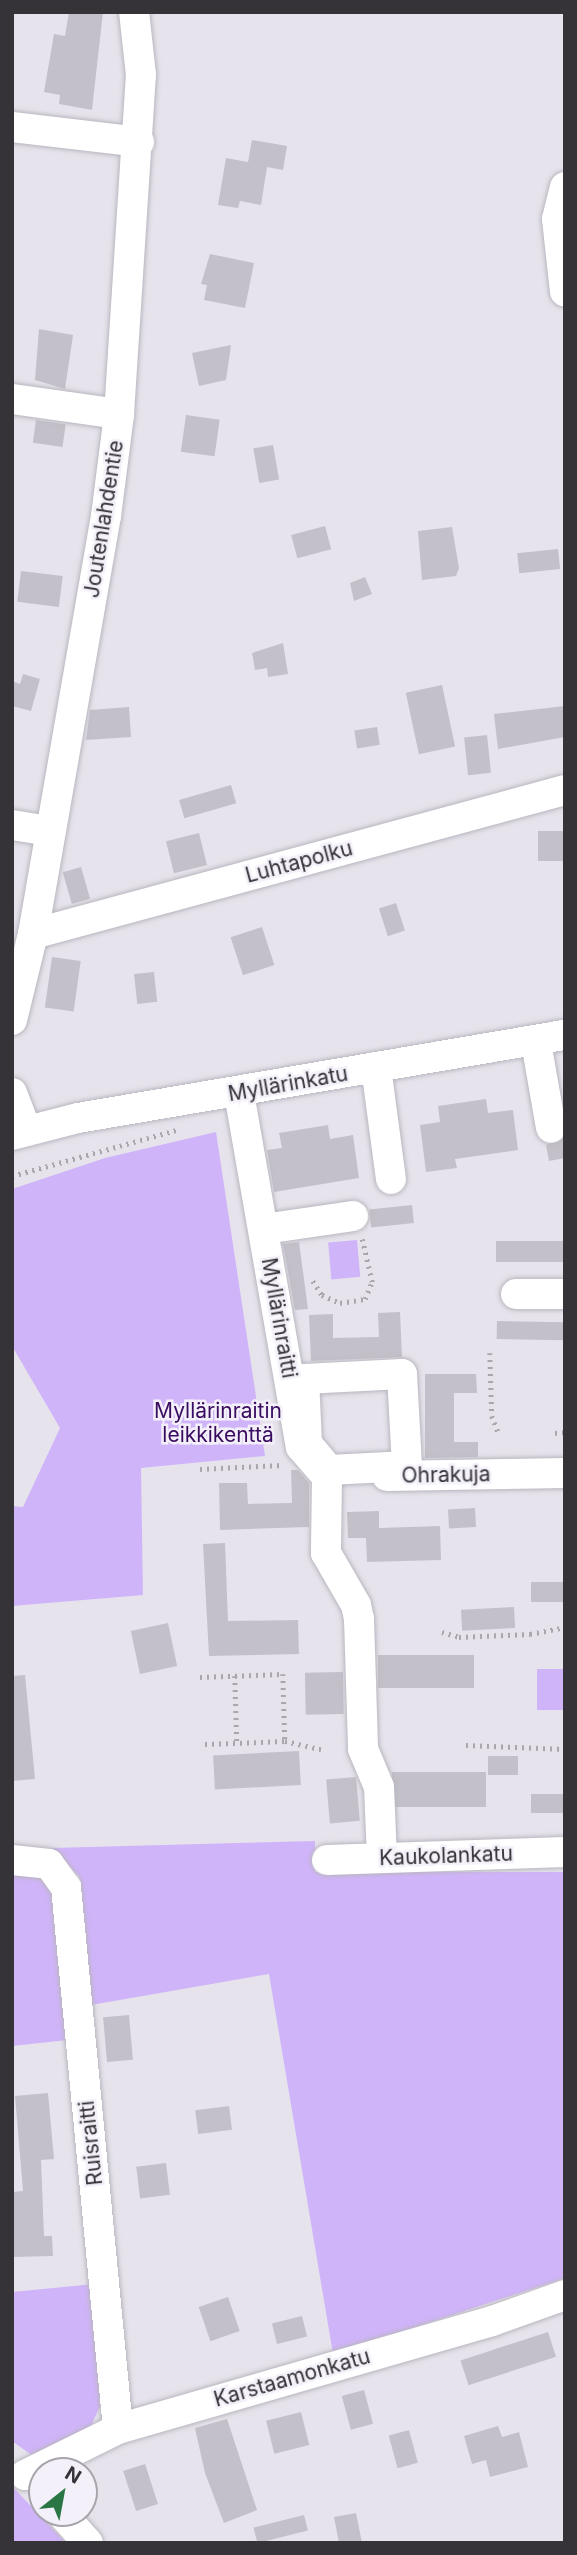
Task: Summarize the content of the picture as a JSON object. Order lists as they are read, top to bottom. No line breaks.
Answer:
{"streets":{"street":["Joutenlahdentie","Luhtapolku","Myllärinkatu","Myllärinraitti","Ohrakuja","Kaukolankatu","Ruisraitti","Karstaamonkatu"]},"crossings":[["Joutenlahdentie","Luhtapolku"],["Myllärinkatu","Myllärinraitti"],["Myllärinraitti","Ohrakuja"],["Ruisraitti","Karstaamonkatu"]],"parks":["Myllärinraitin leikkikenttä"],"north":"top right"}
